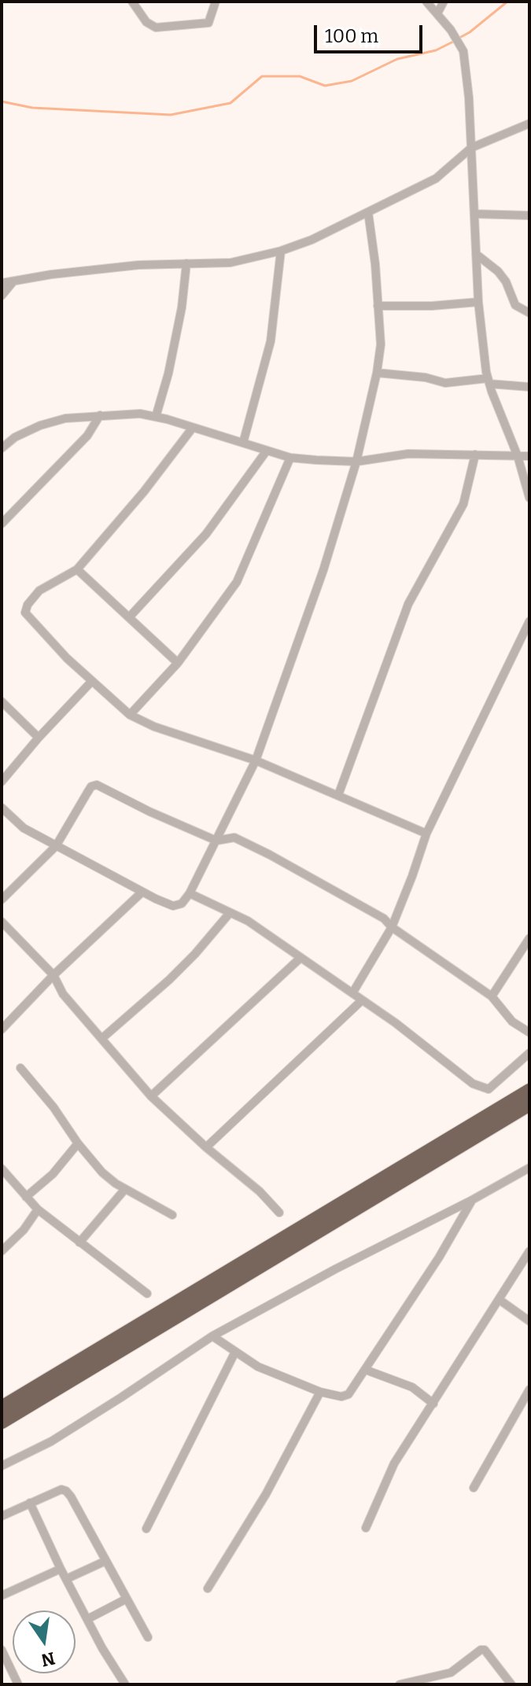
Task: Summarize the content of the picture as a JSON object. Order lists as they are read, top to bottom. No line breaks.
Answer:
{"scale_bar":"100 m","north":"bottom"}
